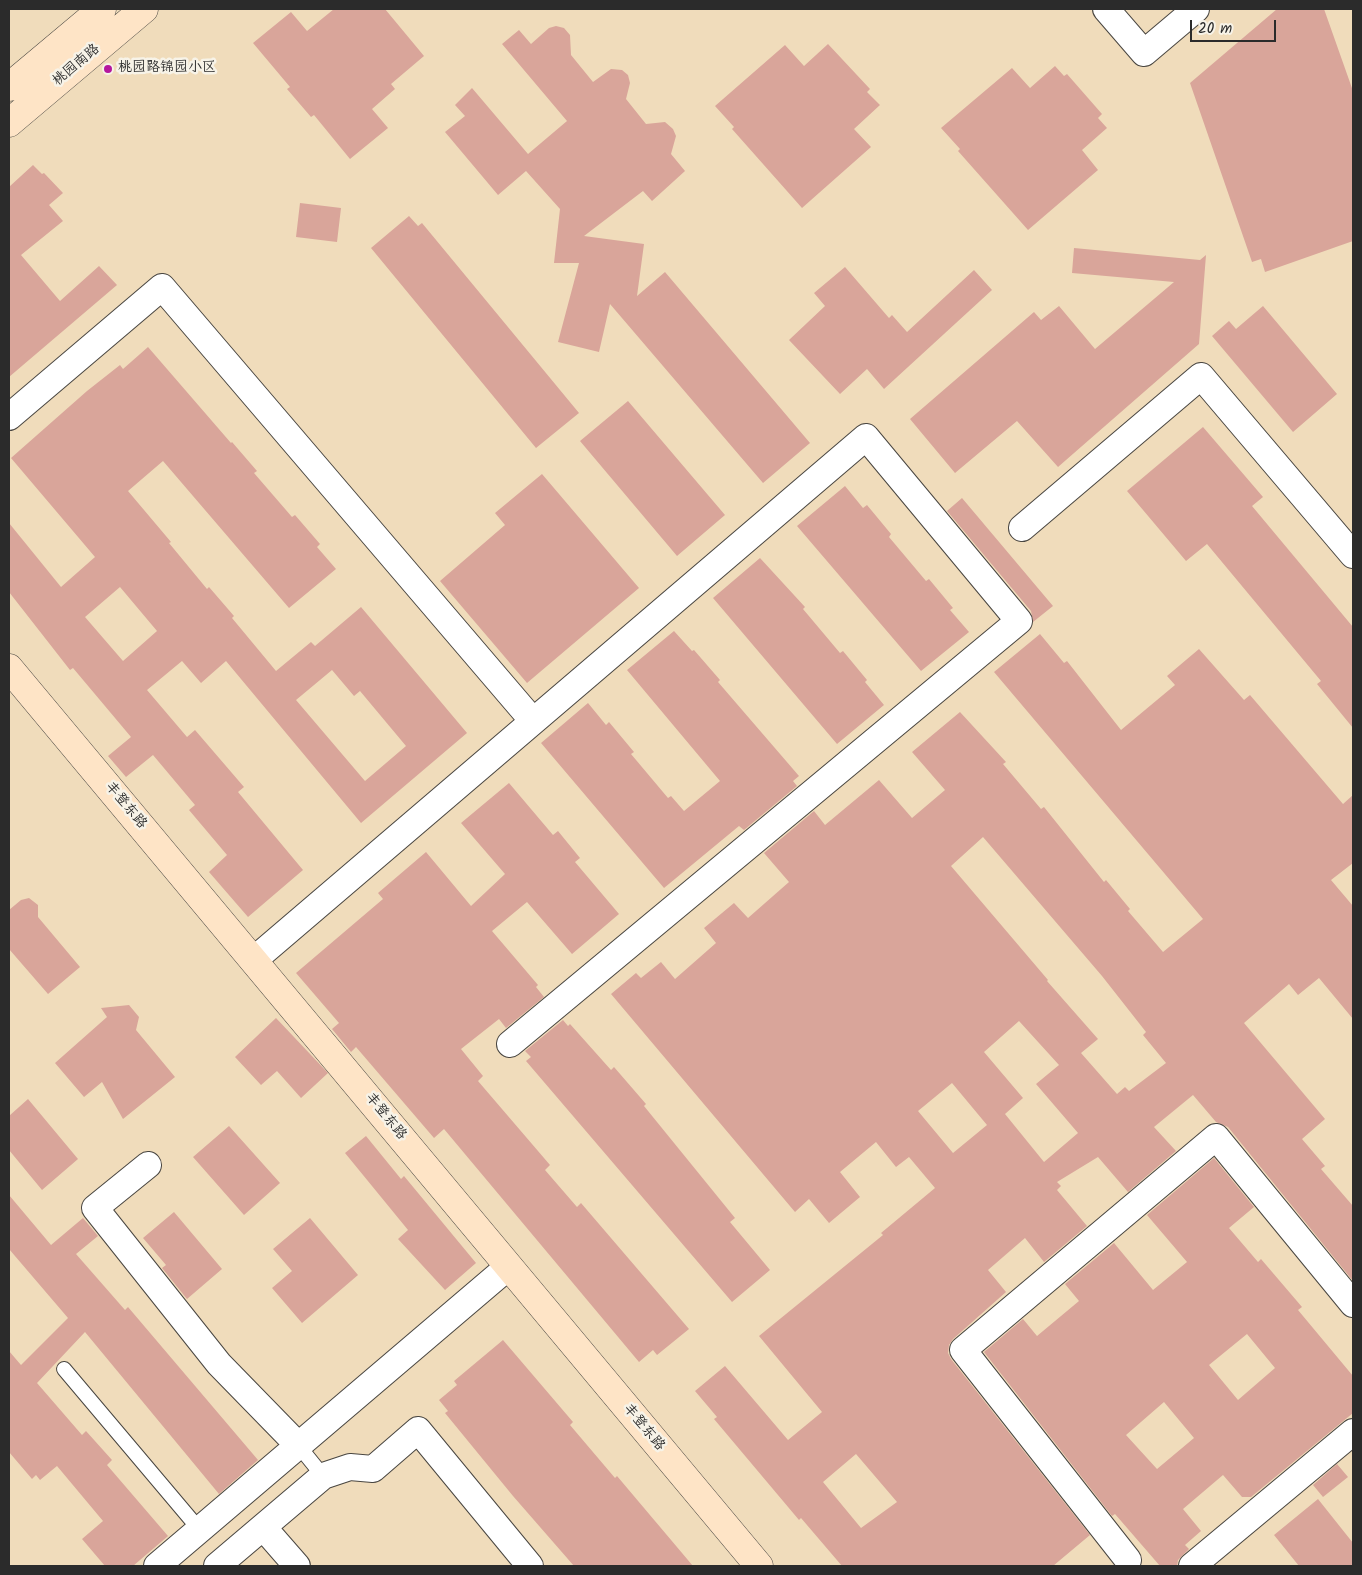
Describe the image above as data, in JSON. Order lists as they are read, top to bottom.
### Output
{
  "streets": {
    "street": ["桃园南路", "丰登东路"]
  },
  "places": ["桃园路锦园小区"],
  "scale_bar": "20 m"
}
